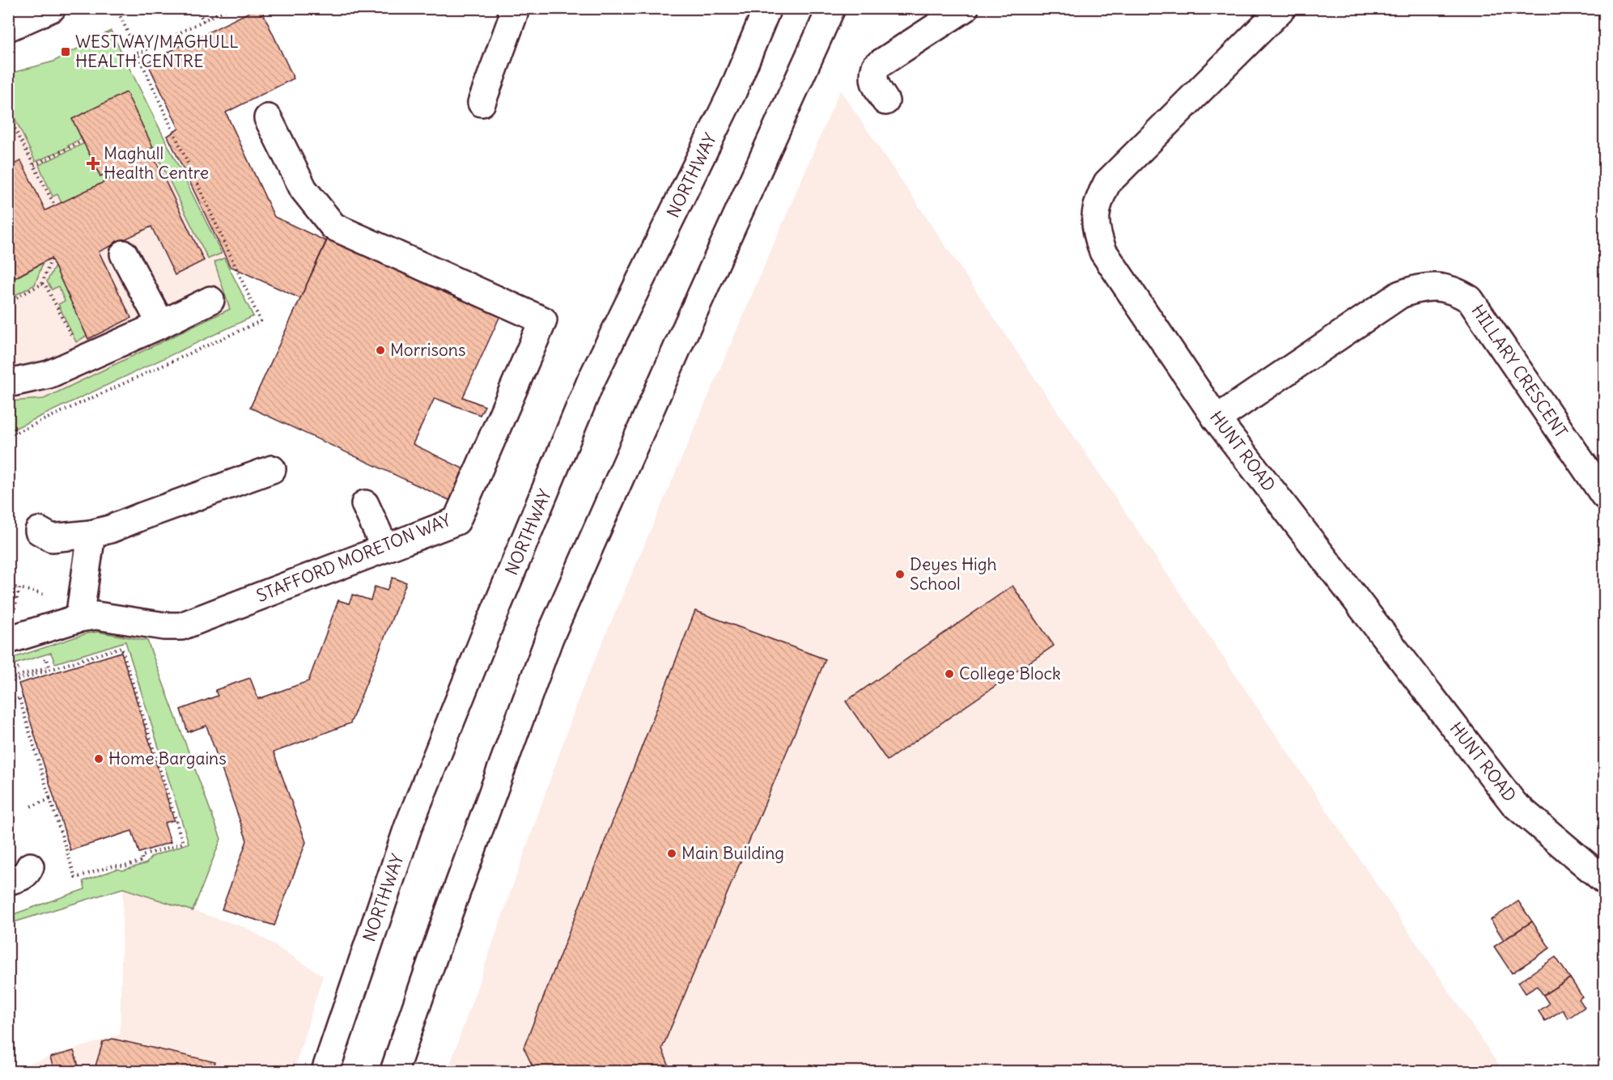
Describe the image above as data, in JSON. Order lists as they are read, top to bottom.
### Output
{
  "streets": {
    "main road": [
      "NORTHWAY",
      "HILLARY CRESCENT",
      "HUNT ROAD",
      "STAFFORD MORETON WAY"
    ]
  },
  "crossings": [
    ["HILLARY CRESCENT", "HUNT ROAD"]
  ],
  "places": {
    "transit": ["WESTWAY/MAGHULL HEALTH CENTRE"],
    "health": ["Maghull Health Centre"],
    "other": [
      "Morrisons",
      "Deyes High School",
      "College Block",
      "Home Bargains",
      "Main Building"
    ]
  }
}
